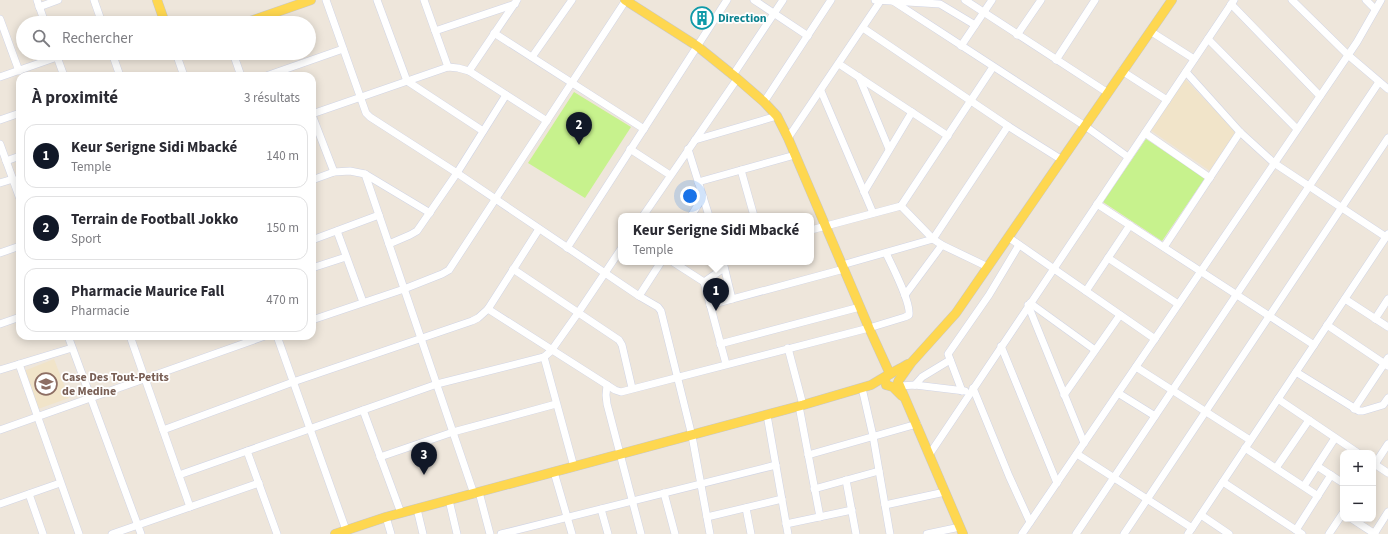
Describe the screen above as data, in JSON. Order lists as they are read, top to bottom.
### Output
{
  "places": {
    "building": ["Direction"],
    "school or university": ["Case Des Tout-Petits de Medine"]
  },
  "page": {
    "search": "Rechercher",
    "heading": ["À proximité", "3 résultats"],
    "pins": ["2", "1", "3"],
    "list": [
      {
        "mark": "1",
        "name": "Keur Serigne Sidi Mbacké",
        "note": "Temple",
        "value": "140 m"
      },
      {
        "mark": "2",
        "name": "Terrain de Football Jokko",
        "note": "Sport",
        "value": "150 m"
      },
      {
        "mark": "3",
        "name": "Pharmacie Maurice Fall",
        "note": "Pharmacie",
        "value": "470 m"
      }
    ],
    "popup": ["Keur Serigne Sidi Mbacké", "Temple"],
    "map_buttons": ["+", "−"]
  }
}
